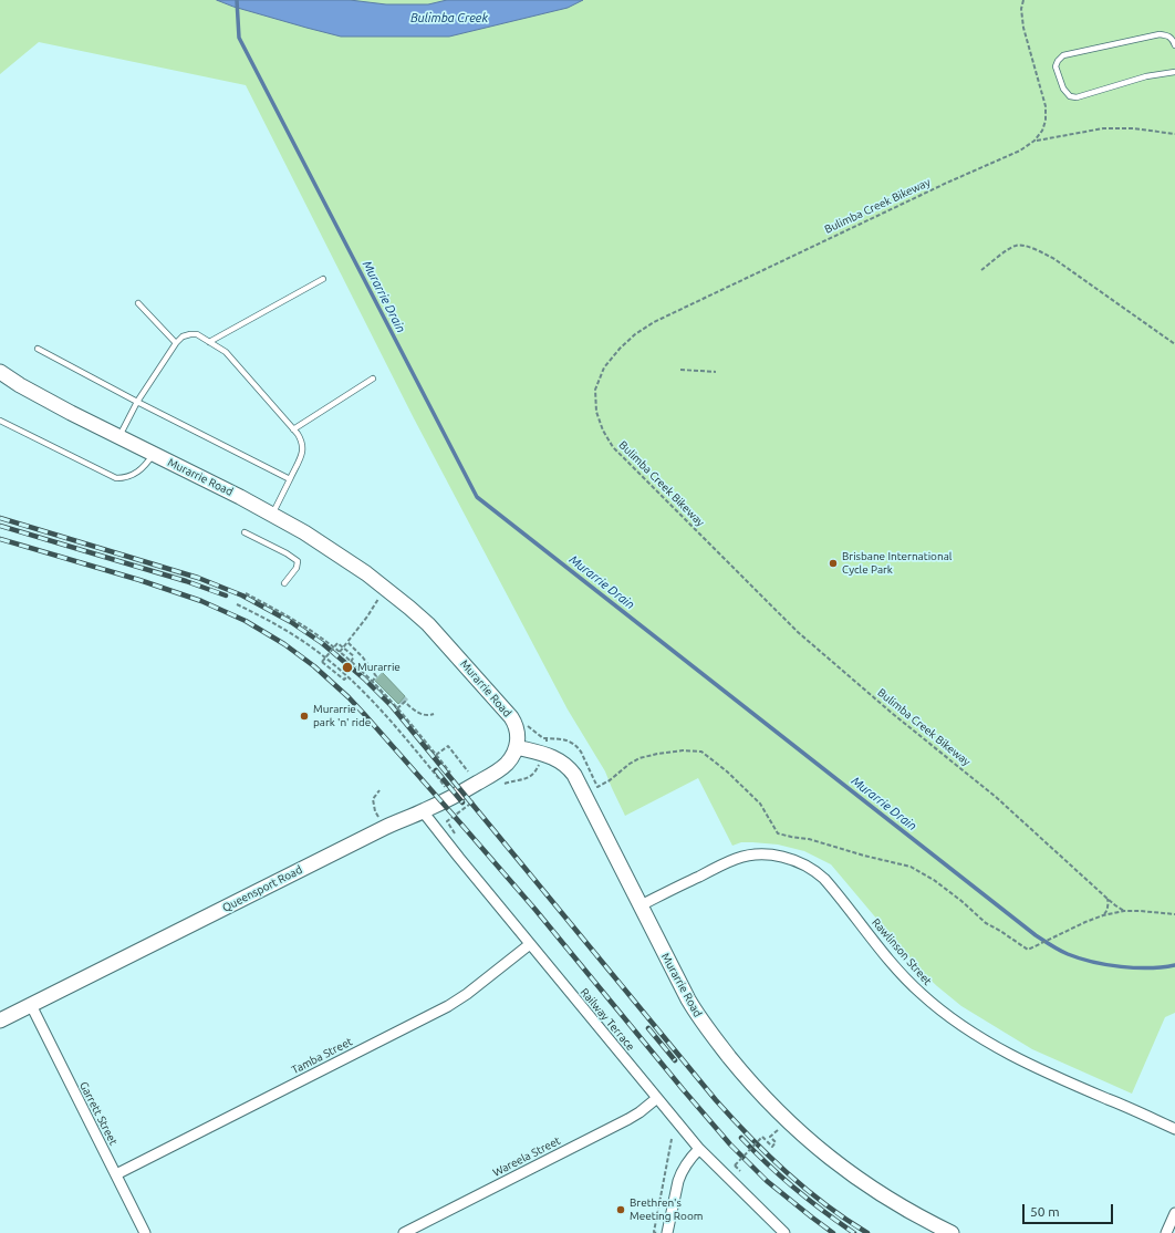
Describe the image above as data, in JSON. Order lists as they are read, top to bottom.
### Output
{
  "streets": {
    "street": [
      "Murarrie Road",
      "Queensport Road",
      "Rawlinson Street",
      "Railway Terrace",
      "Tamba Street",
      "Garrett Street",
      "Wareela Street"
    ],
    "path": ["Bulimba Creek Bikeway"]
  },
  "crossings": [
    ["Murarrie Road", "Queensport Road"],
    ["Murarrie Road", "Rawlinson Street"],
    ["Queensport Road", "Railway Terrace"],
    ["Queensport Road", "Garrett Street"],
    ["Railway Terrace", "Tamba Street"],
    ["Railway Terrace", "Wareela Street"],
    ["Tamba Street", "Garrett Street"]
  ],
  "water": ["Bulimba Creek", "Murarrie Drain"],
  "places": [
    "Brisbane International Cycle Park",
    "Murarrie",
    "Murarrie park 'n' ride",
    "Brethren's Meeting Room"
  ],
  "scale_bar": "50 m"
}
